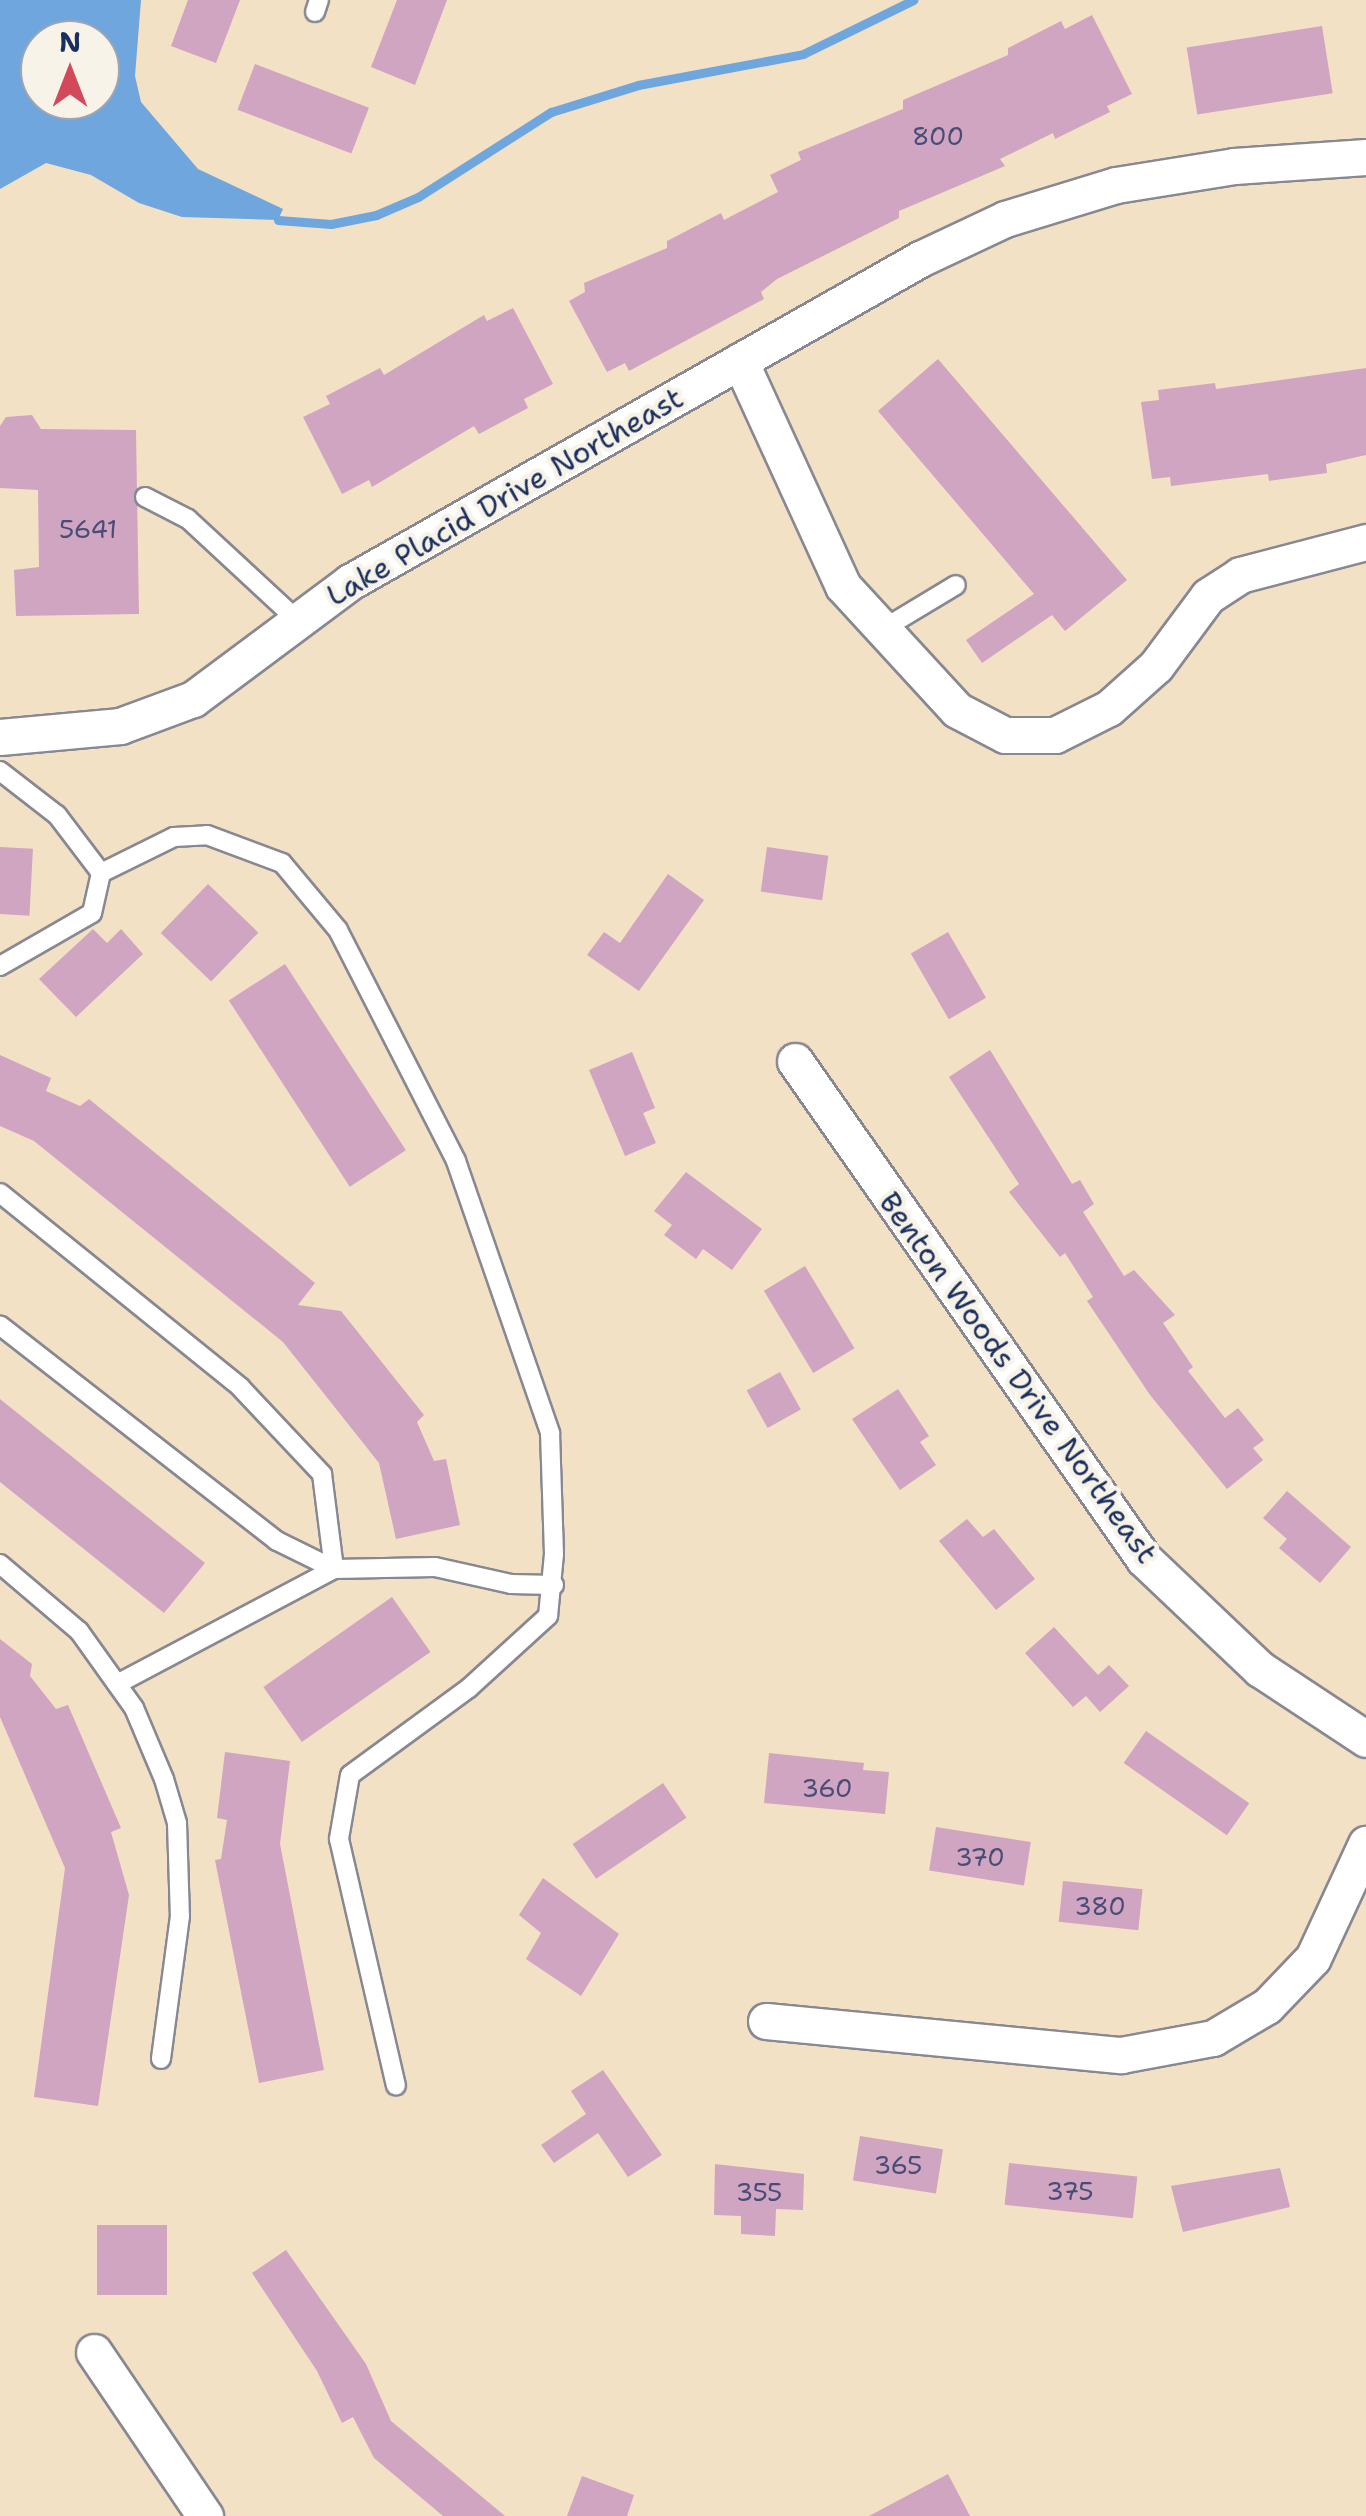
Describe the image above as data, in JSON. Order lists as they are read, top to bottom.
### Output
{
  "streets": {
    "street": ["Lake Placid Drive Northeast", "Benton Woods Drive Northeast"]
  },
  "house_numbers": [
    "800",
    "5641",
    "360",
    "370",
    "380",
    "365",
    "375",
    "355"
  ],
  "north": "top"
}
